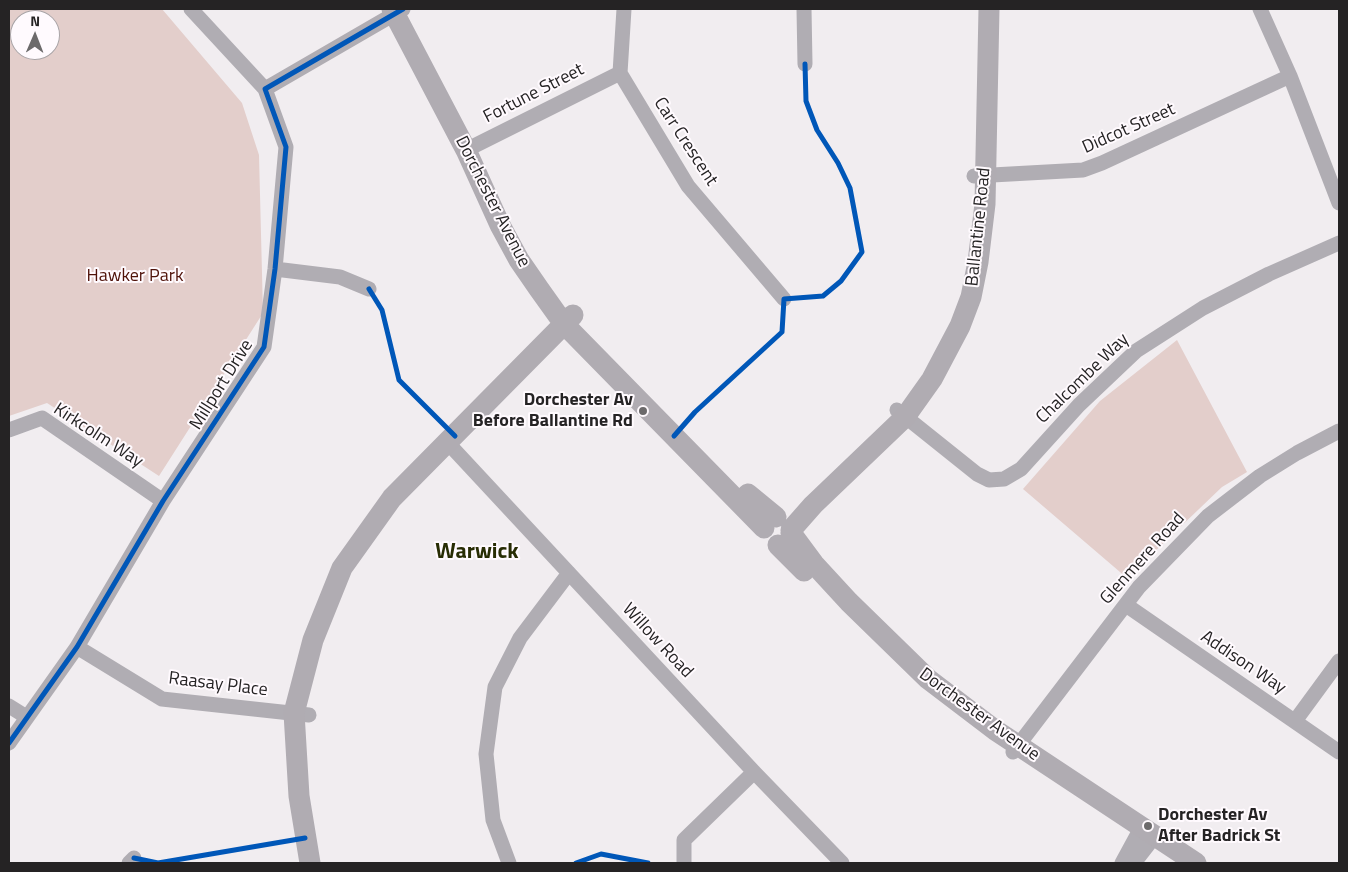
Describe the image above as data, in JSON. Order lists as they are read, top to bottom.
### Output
{
  "streets": {
    "street": [
      "Fortune Street",
      "Didcot Street",
      "Carr Crescent",
      "Dorchester Avenue",
      "Ballantine Road",
      "Chalcombe Way",
      "Millport Drive",
      "Kirkcolm Way",
      "Glenmere Road",
      "Willow Road",
      "Addison Way",
      "Raasay Place"
    ]
  },
  "crossings": [
    ["Fortune Street", "Carr Crescent"],
    ["Fortune Street", "Dorchester Avenue"],
    ["Didcot Street", "Ballantine Road"],
    ["Dorchester Avenue", "Ballantine Road"],
    ["Dorchester Avenue", "Glenmere Road"],
    ["Ballantine Road", "Chalcombe Way"],
    ["Millport Drive", "Kirkcolm Way"],
    ["Millport Drive", "Raasay Place"],
    ["Glenmere Road", "Addison Way"]
  ],
  "districts": ["Warwick"],
  "parks": ["Hawker Park"],
  "places": ["Dorchester Av Before Ballantine Rd", "Dorchester Av After Badrick St"],
  "north": "top"
}
